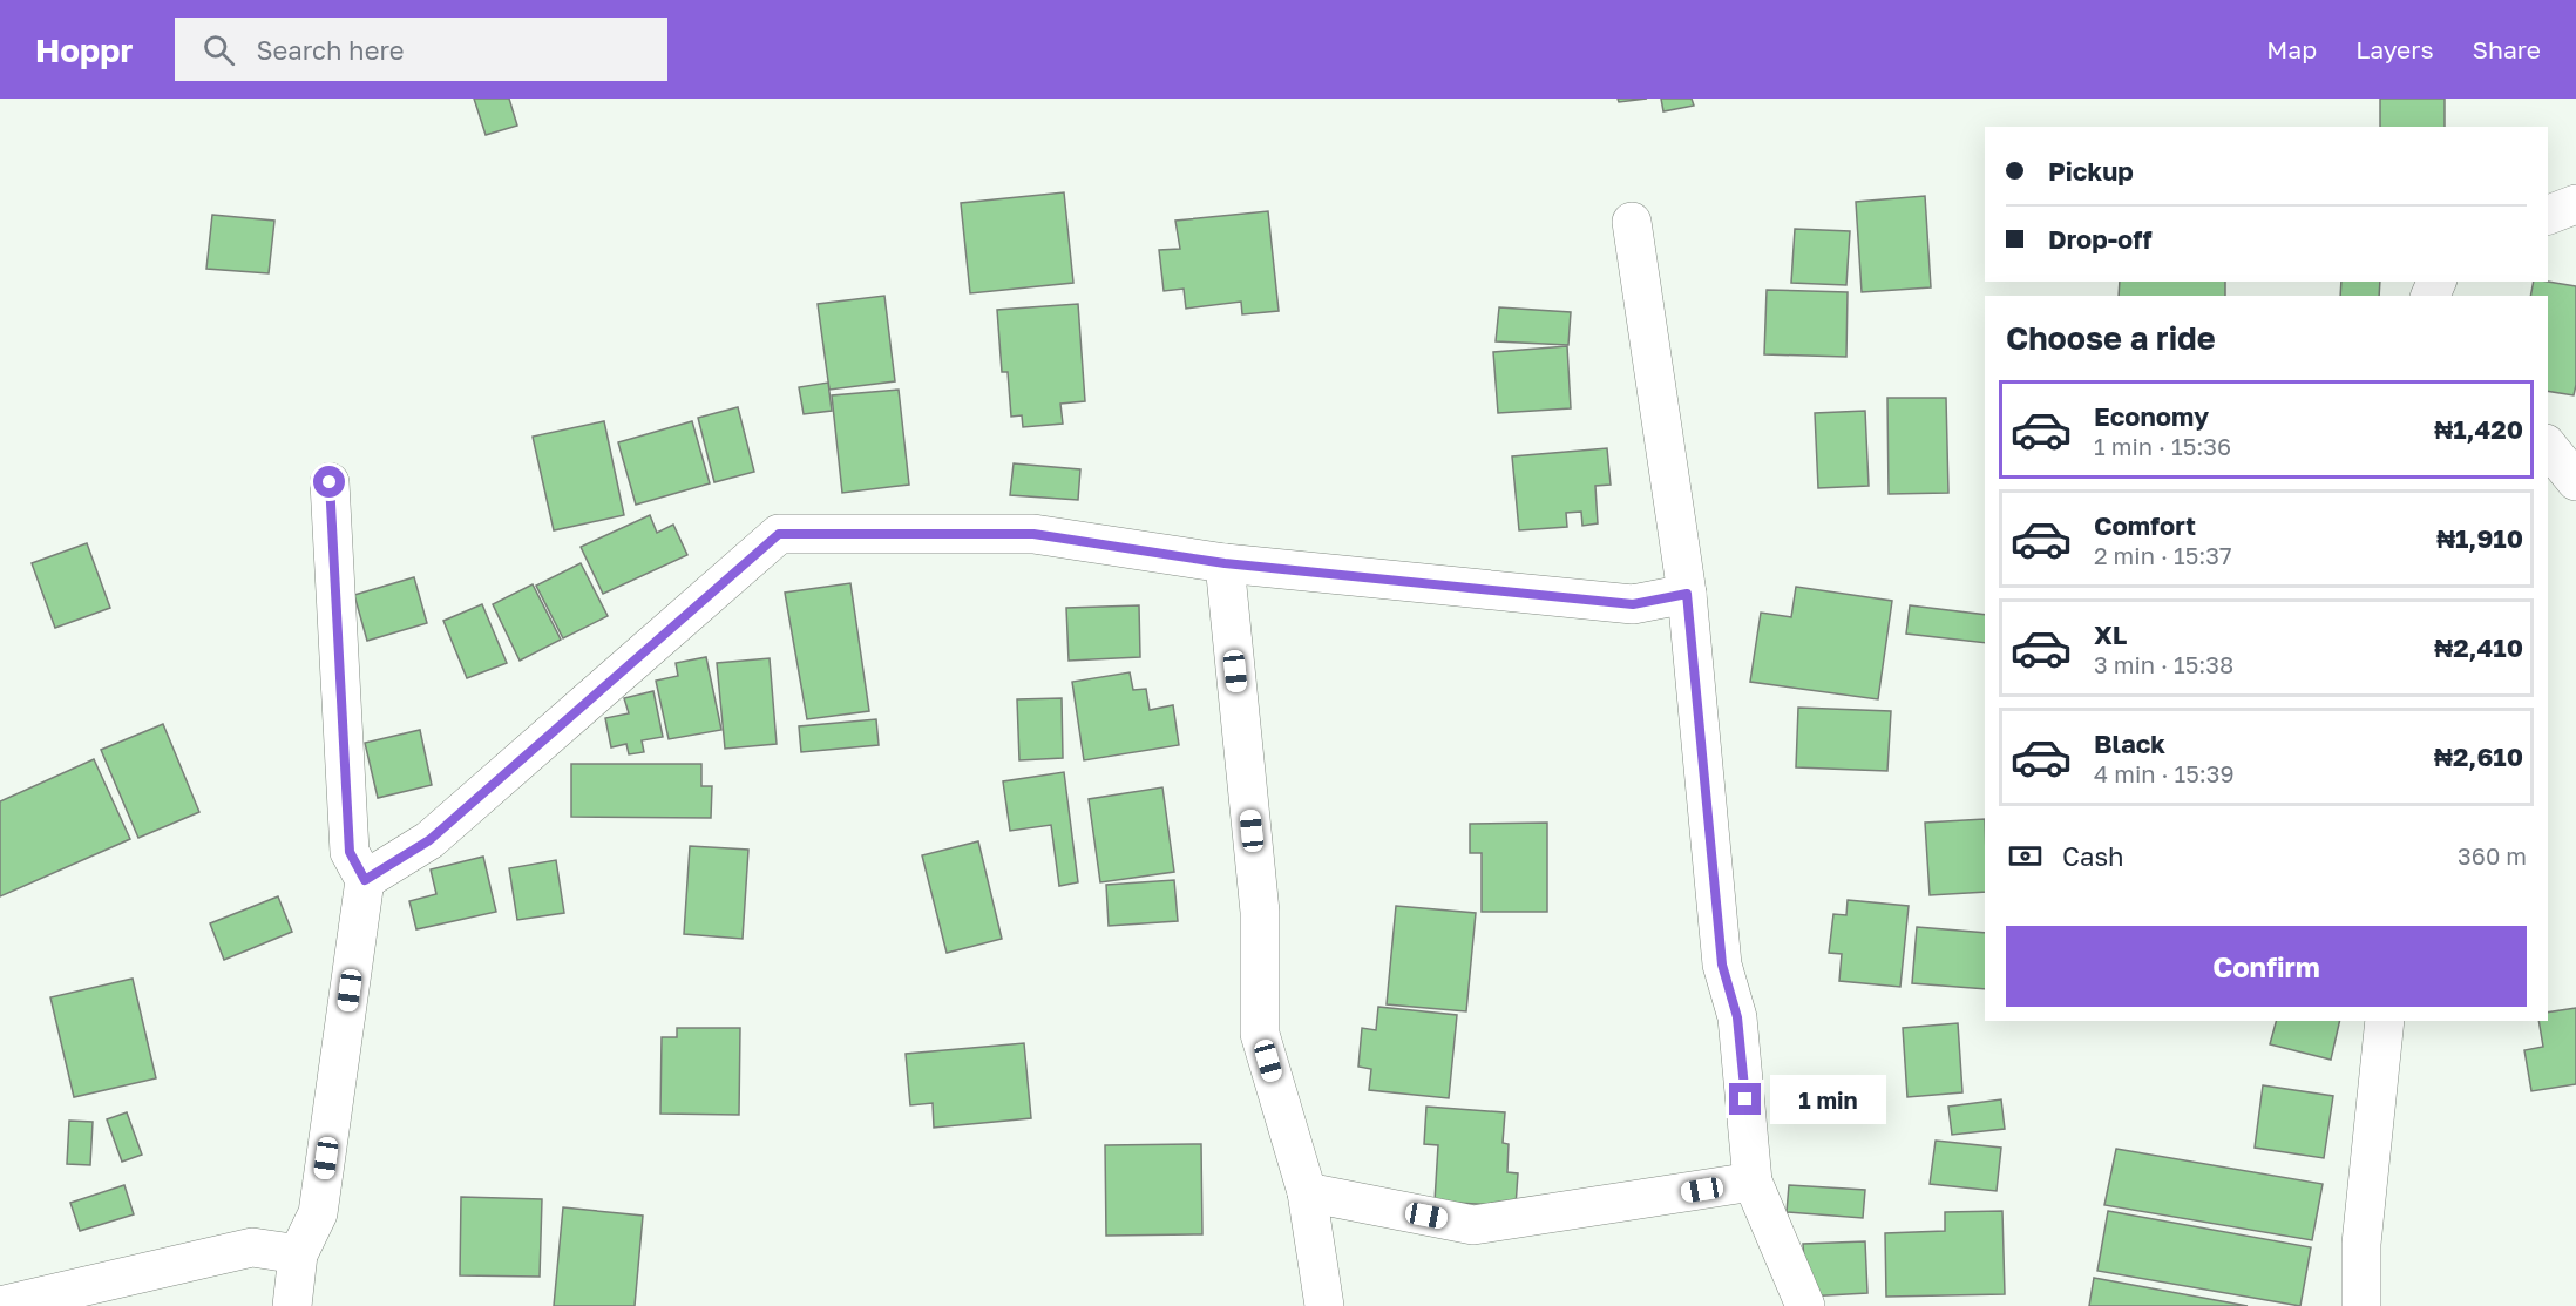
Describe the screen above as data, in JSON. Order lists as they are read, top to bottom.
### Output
{
  "page": {
    "header": "Hoppr",
    "search": "Search here",
    "nav": ["Map", "Layers", "Share"],
    "banner": ["Pickup", "Drop-off"],
    "heading": "Choose a ride",
    "list": [
      {
        "name": "Economy",
        "note": "1 min · 15:36",
        "value": "₦1,420"
      },
      {
        "name": "Comfort",
        "note": "2 min · 15:37",
        "value": "₦1,910"
      },
      {
        "name": "XL",
        "note": "3 min · 15:38",
        "value": "₦2,410"
      },
      {
        "name": "Black",
        "note": "4 min · 15:39",
        "value": "₦2,610"
      }
    ],
    "pay": ["Cash", "360 m"],
    "buttons": "Confirm",
    "bubble": "1 min"
  }
}
